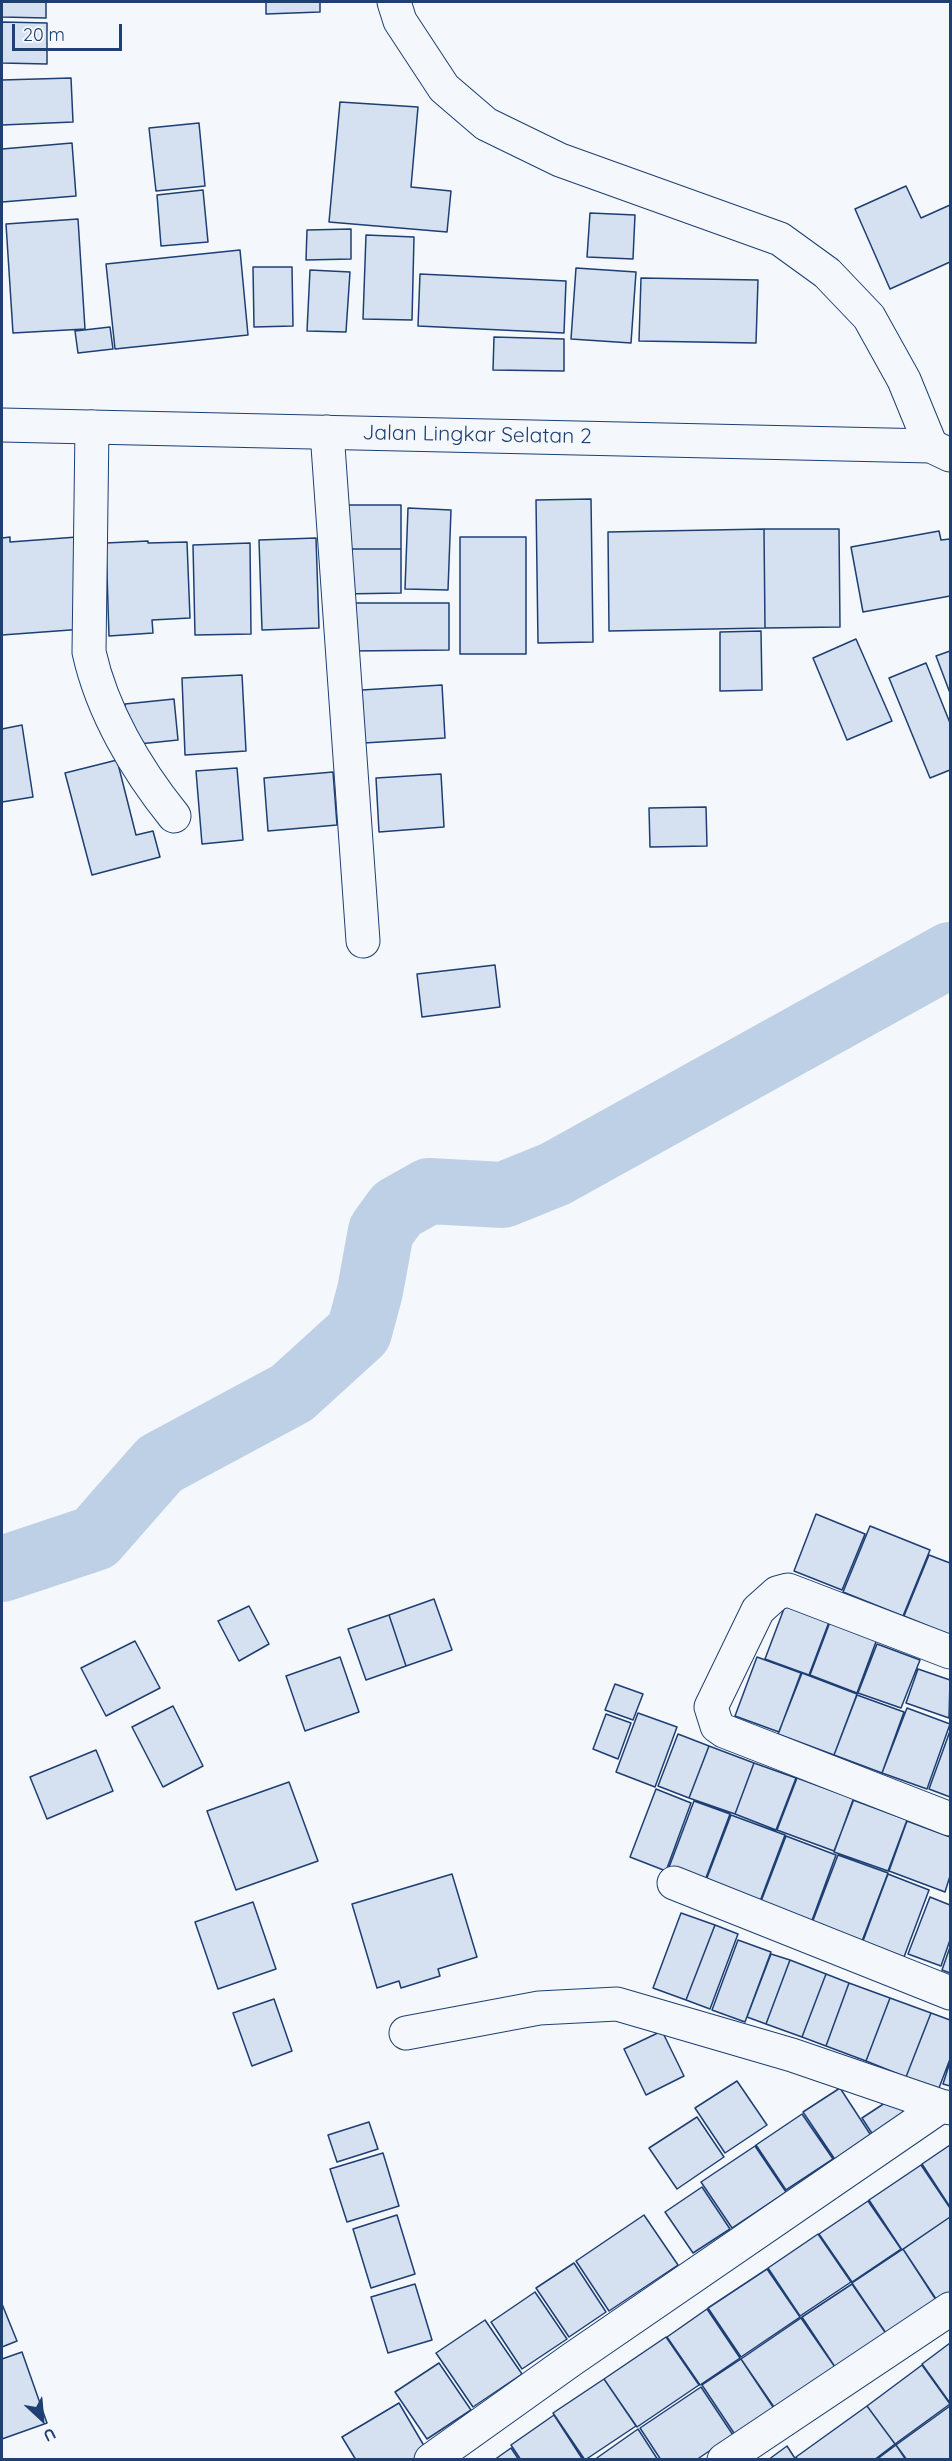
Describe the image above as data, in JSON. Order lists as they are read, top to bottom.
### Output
{
  "streets": {
    "main road": ["Jalan Lingkar Selatan 2"]
  },
  "scale_bar": "20 m",
  "north": "bottom right"
}
